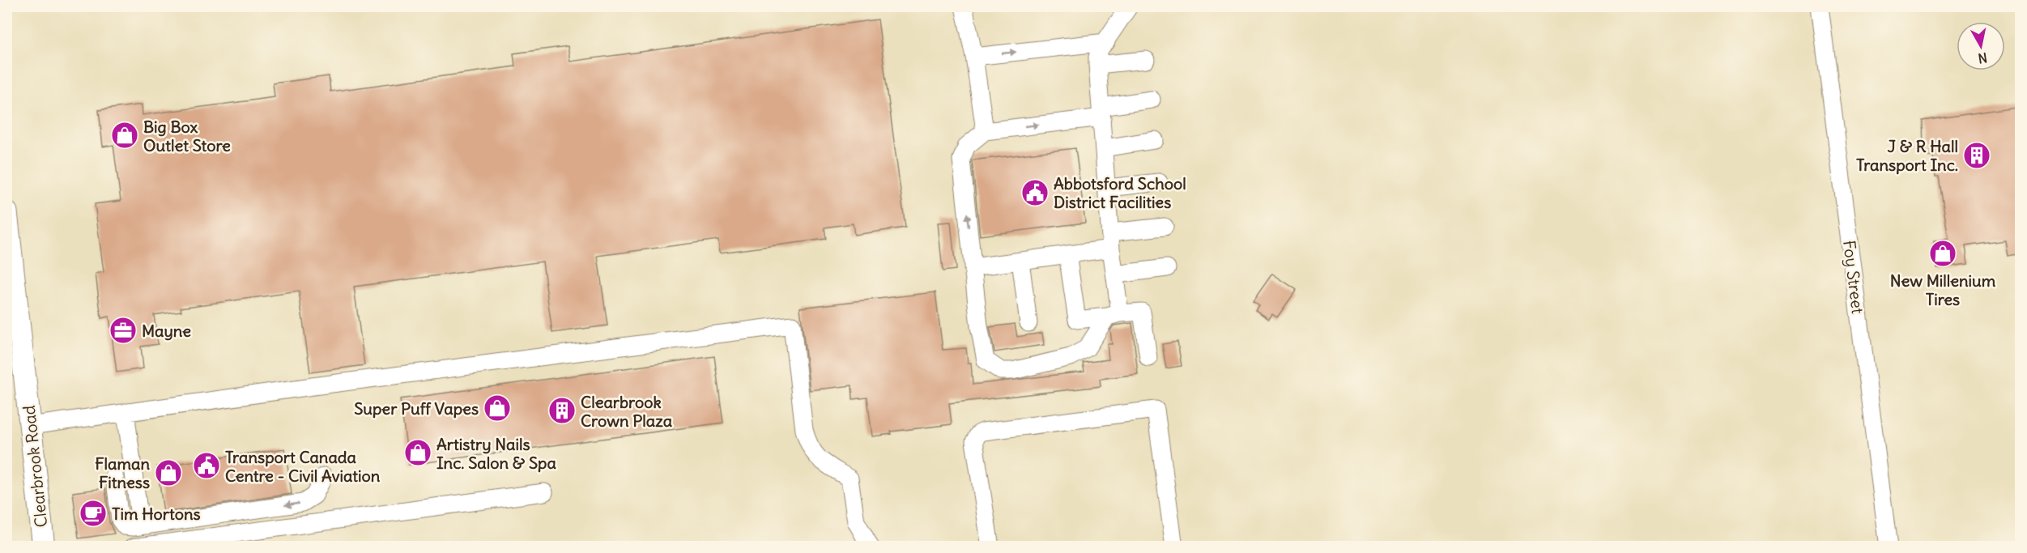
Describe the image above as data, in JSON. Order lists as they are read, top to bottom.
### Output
{
  "streets": {
    "main road": ["Clearbrook Road"],
    "street": ["Foy Street"]
  },
  "places": {
    "shop": [
      "Big Box Outlet Store",
      "New Millenium Tires",
      "Super Puff Vapes",
      "Artistry Nails Inc. Salon & Spa",
      "Flaman Fitness"
    ],
    "building": ["J & R Hall Transport Inc.", "Clearbrook Crown Plaza"],
    "public building": ["Abbotsford School District Facilities", "Transport Canada Centre - Civil Aviation"],
    "office": ["Mayne"],
    "cafe": ["Tim Hortons"]
  },
  "north": "bottom"
}
